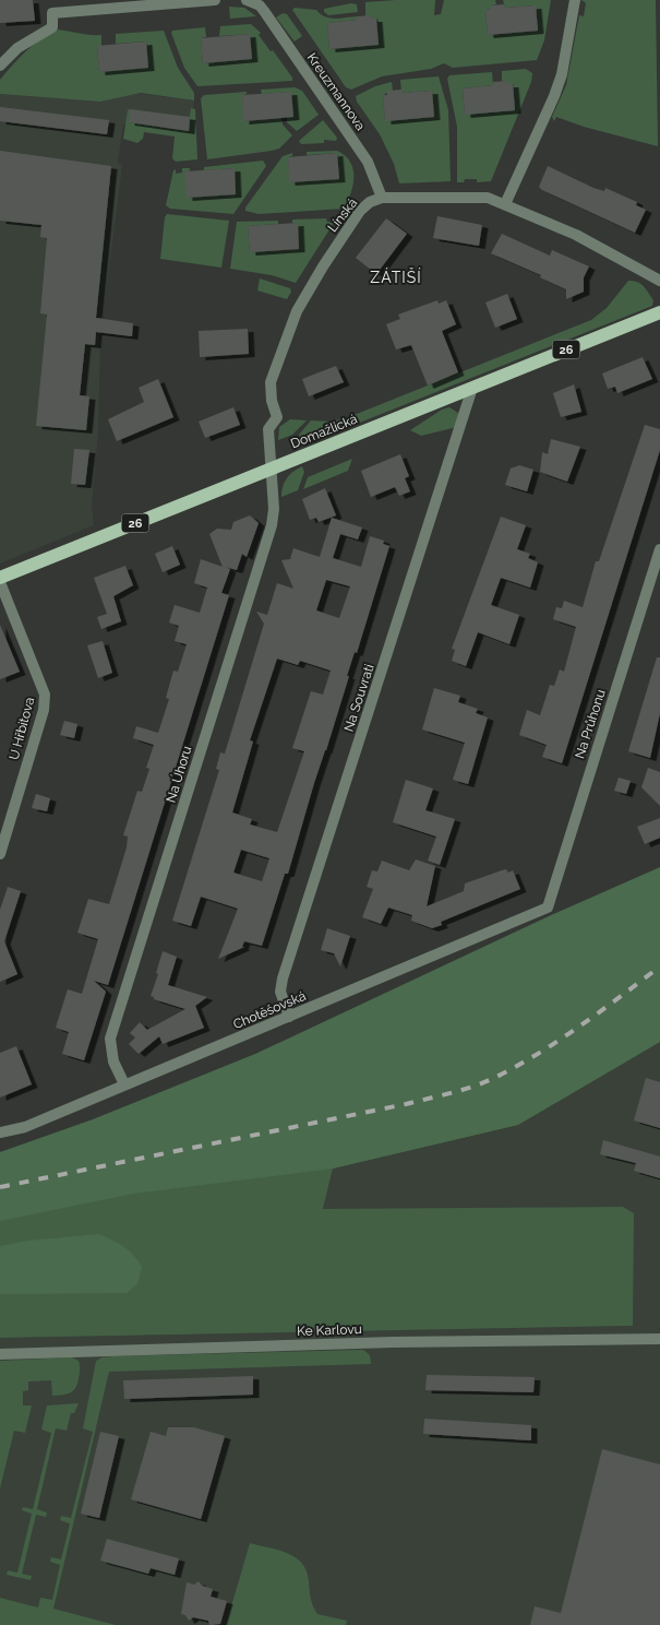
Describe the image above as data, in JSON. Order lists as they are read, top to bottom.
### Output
{
  "streets": {
    "main road": ["26", "Domažlická"],
    "street": [
      "Kreuzmannova",
      "Línská",
      "Na Souvrati",
      "Na Průhonu",
      "U Hřbitova",
      "Na Úhoru",
      "Chotěšovská",
      "Ke Karlovu"
    ]
  },
  "crossings": [
    ["Kreuzmannova", "Línská"],
    ["Línská", "Domažlická"],
    ["Línská", "Na Úhoru"],
    ["Domažlická", "Na Souvrati"],
    ["Domažlická", "U Hřbitova"],
    ["Domažlická", "Na Úhoru"],
    ["Na Souvrati", "Chotěšovská"],
    ["Na Průhonu", "Chotěšovská"],
    ["Na Úhoru", "Chotěšovská"]
  ],
  "districts": ["ZÁTIŠÍ"]
}
